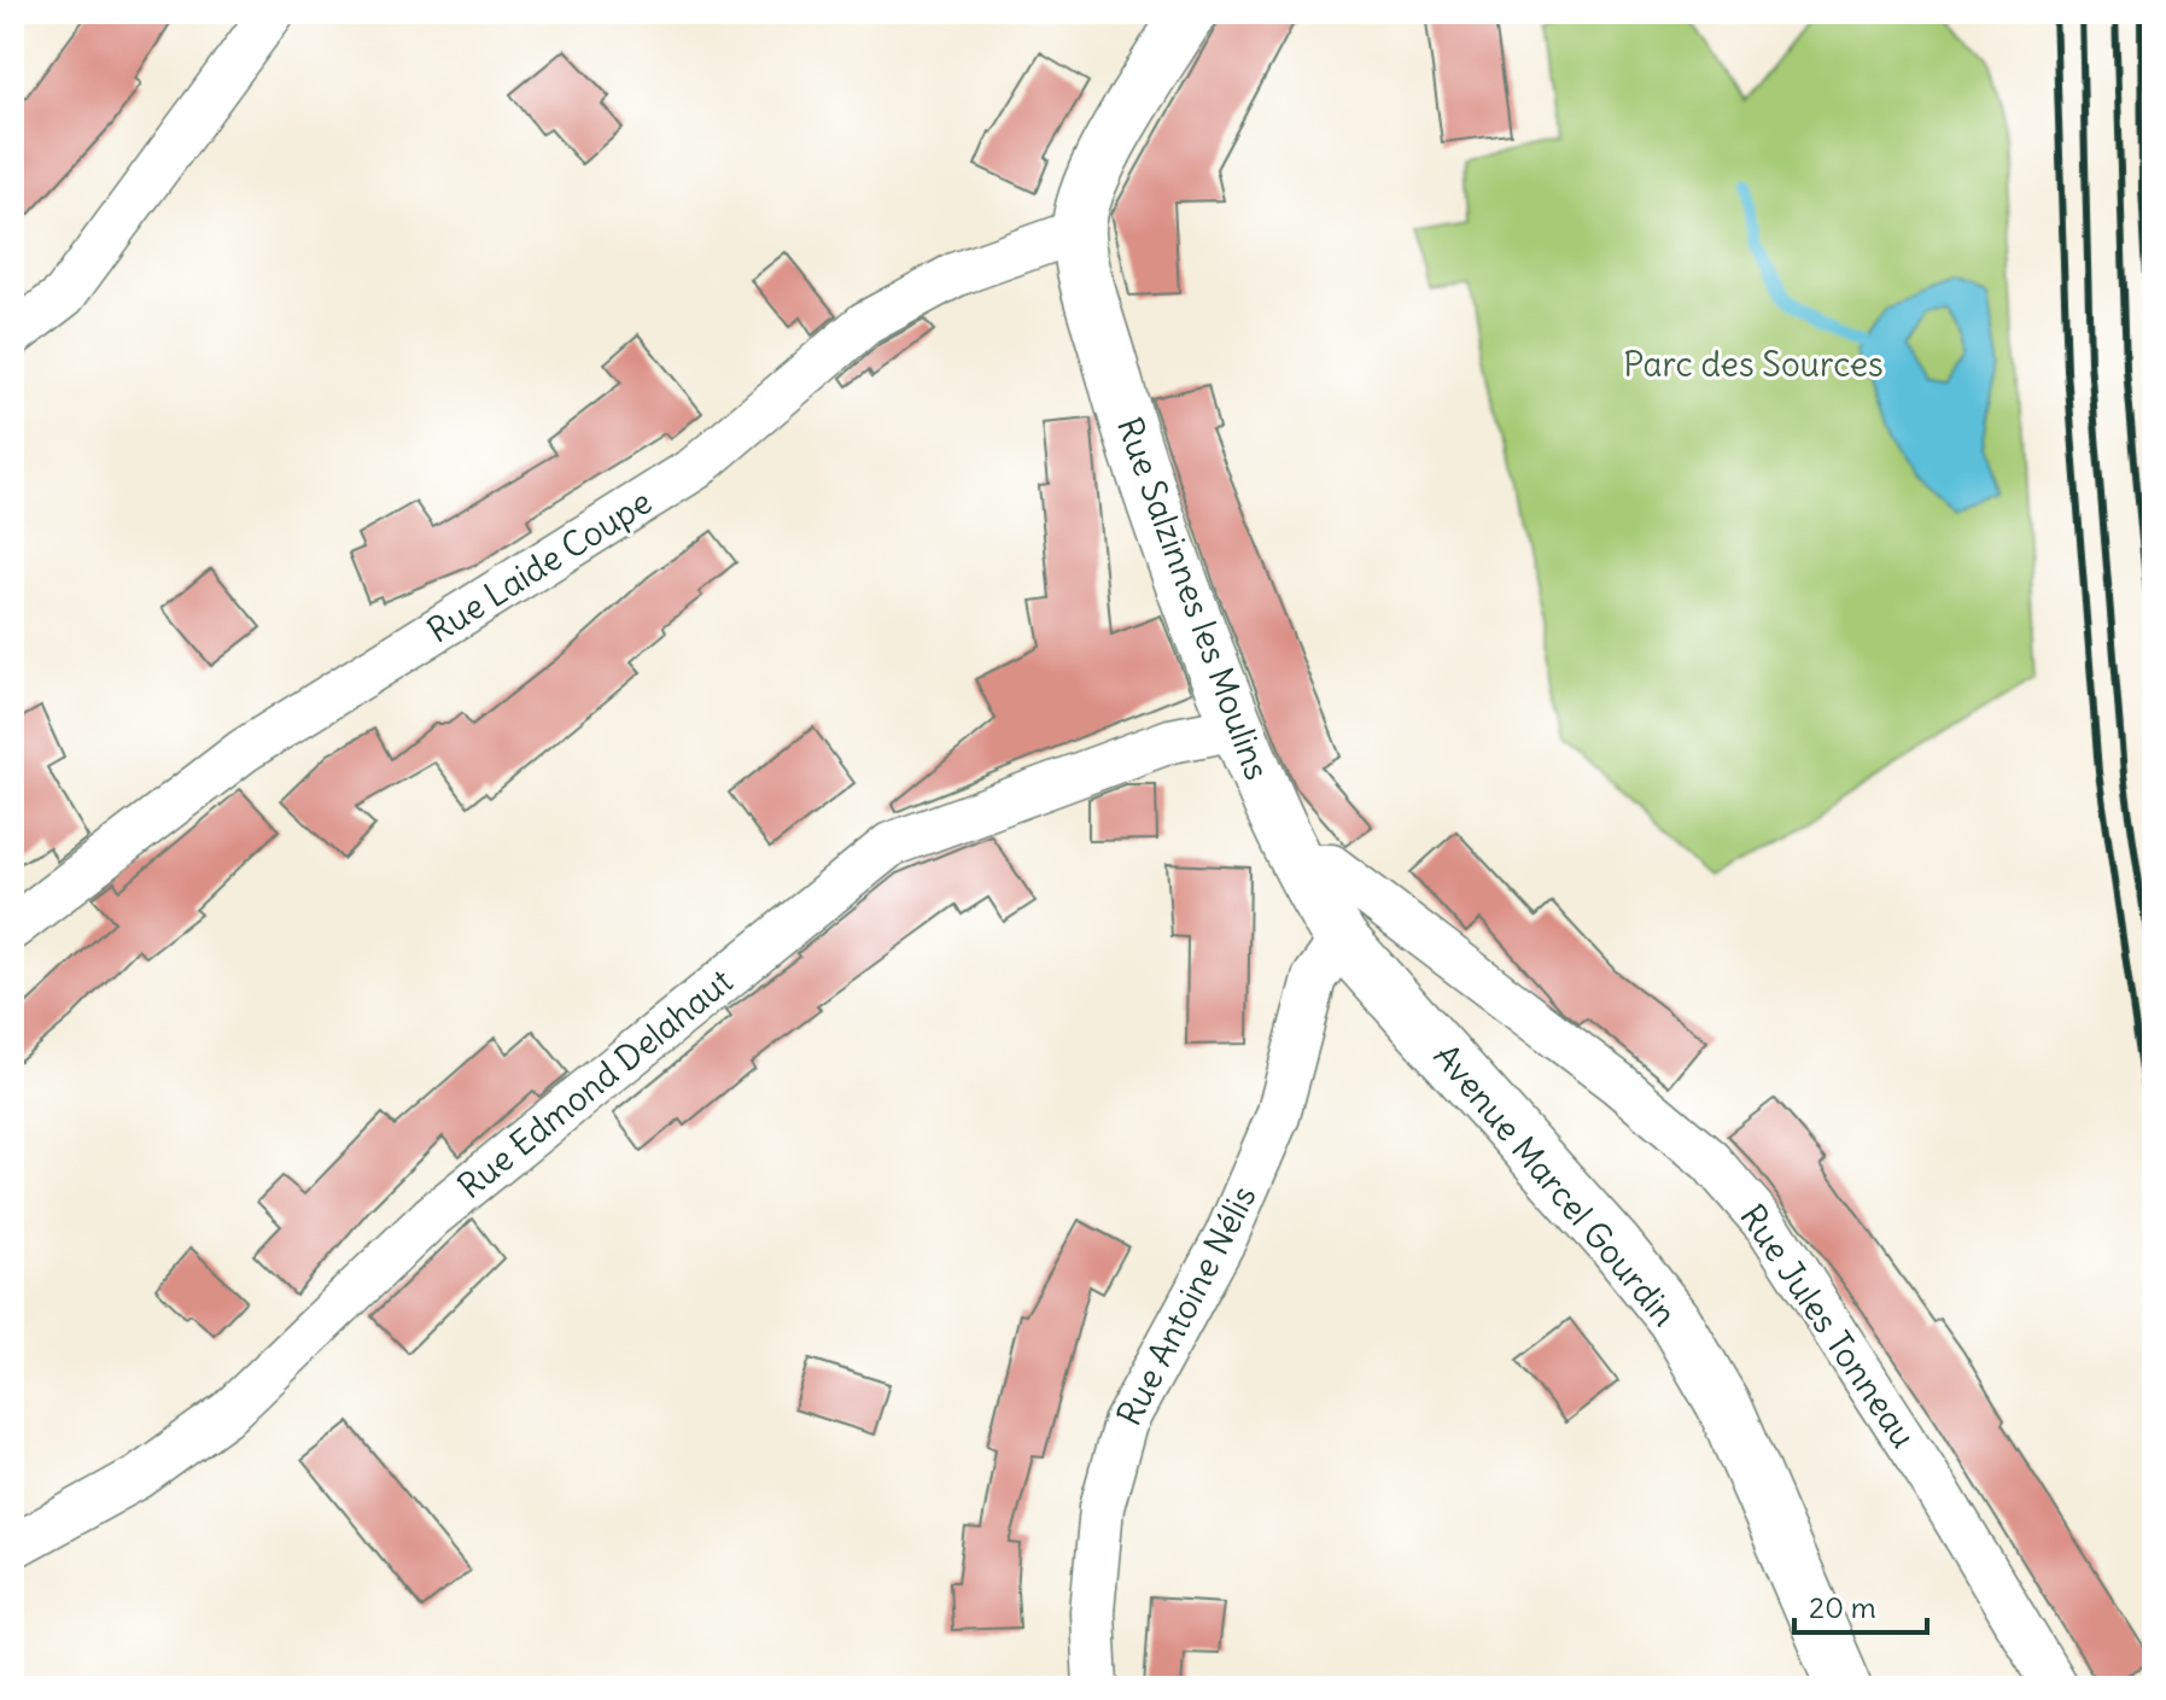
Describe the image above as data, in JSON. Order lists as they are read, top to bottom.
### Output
{
  "streets": {
    "street": [
      "Rue Laide Coupe",
      "Rue Salzinnes les Moulins",
      "Rue Edmond Delahaut",
      "Avenue Marcel Gourdin",
      "Rue Antoine Nélis",
      "Rue Jules Tonneau"
    ]
  },
  "crossings": [
    ["Rue Laide Coupe", "Rue Salzinnes les Moulins"],
    ["Rue Salzinnes les Moulins", "Rue Edmond Delahaut"],
    ["Rue Salzinnes les Moulins", "Avenue Marcel Gourdin"],
    ["Rue Salzinnes les Moulins", "Rue Jules Tonneau"],
    ["Avenue Marcel Gourdin", "Rue Antoine Nélis"],
    ["Avenue Marcel Gourdin", "Rue Jules Tonneau"]
  ],
  "parks": ["Parc des Sources"],
  "scale_bar": "20 m"
}
